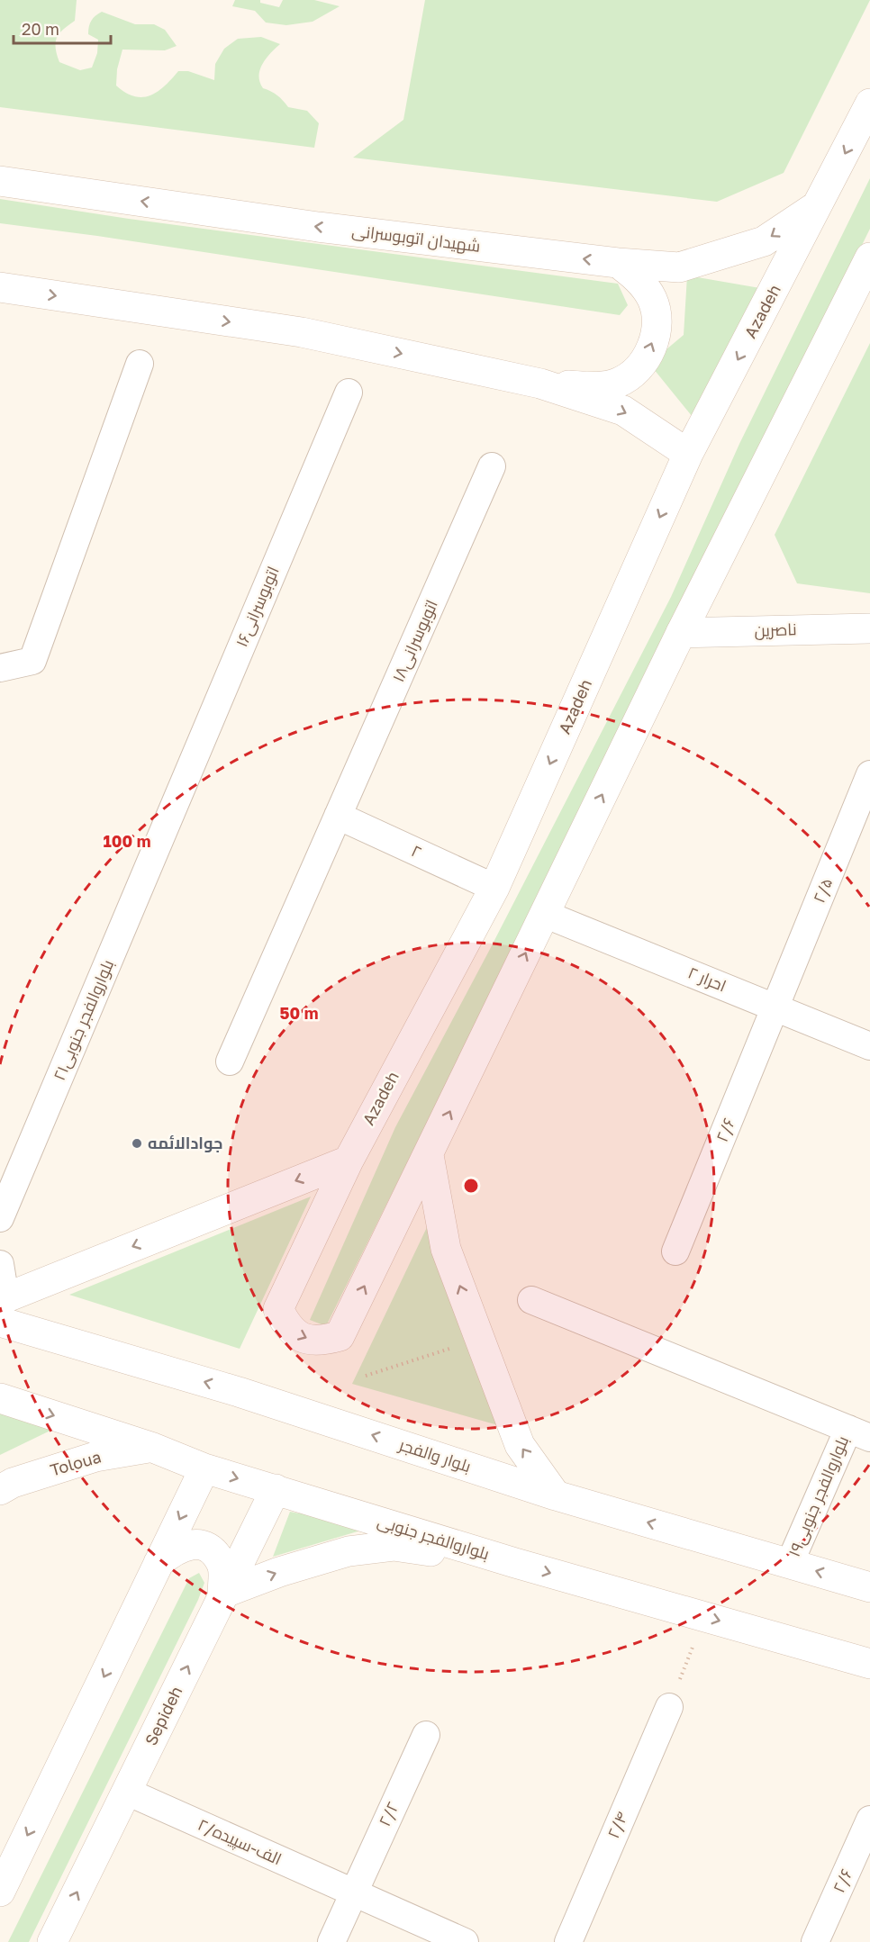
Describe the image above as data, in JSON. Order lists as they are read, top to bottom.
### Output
{
  "streets": {
    "main road": [
      "شهیدان اتوبوسرانی",
      "Azadeh",
      "ناصرین",
      "بلوار والفجر",
      "Toloua",
      "بلواروالفجر جنوبی",
      "Sepideh"
    ],
    "street": [
      "اتوبوسرانی۱۶",
      "اتوبوسرانی۱۸",
      "۲",
      "۲/۵",
      "۲ احرار",
      "بلواروالفجر جنوبی۲۱",
      "۲/۶",
      "بلواروالفجر جنوبی۱۹",
      "۲/۲",
      "۲/۴",
      "۲/الف-سپیده"
    ]
  },
  "crossings": [
    ["شهیدان اتوبوسرانی", "Azadeh"],
    ["Azadeh", "۲"],
    ["اتوبوسرانی۱۶", "بلواروالفجر جنوبی۲۱"],
    ["اتوبوسرانی۱۸", "۲"],
    ["۲/۵", "۲ احرار"],
    ["۲/۵", "۲/۶"],
    ["۲ احرار", "۲/۶"],
    ["بلوار والفجر", "بلواروالفجر جنوبی۱۹"],
    ["Toloua", "بلواروالفجر جنوبی"],
    ["بلواروالفجر جنوبی", "Sepideh"],
    ["Sepideh", "۲/الف-سپیده"],
    ["۲/۲", "۲/الف-سپیده"]
  ],
  "one_way": ["بلوار والفجر", "بلواروالفجر جنوبی"],
  "places": ["جوادالائمه"],
  "scale_bar": "20 m",
  "rings": ["100 m", "50 m"]
}
